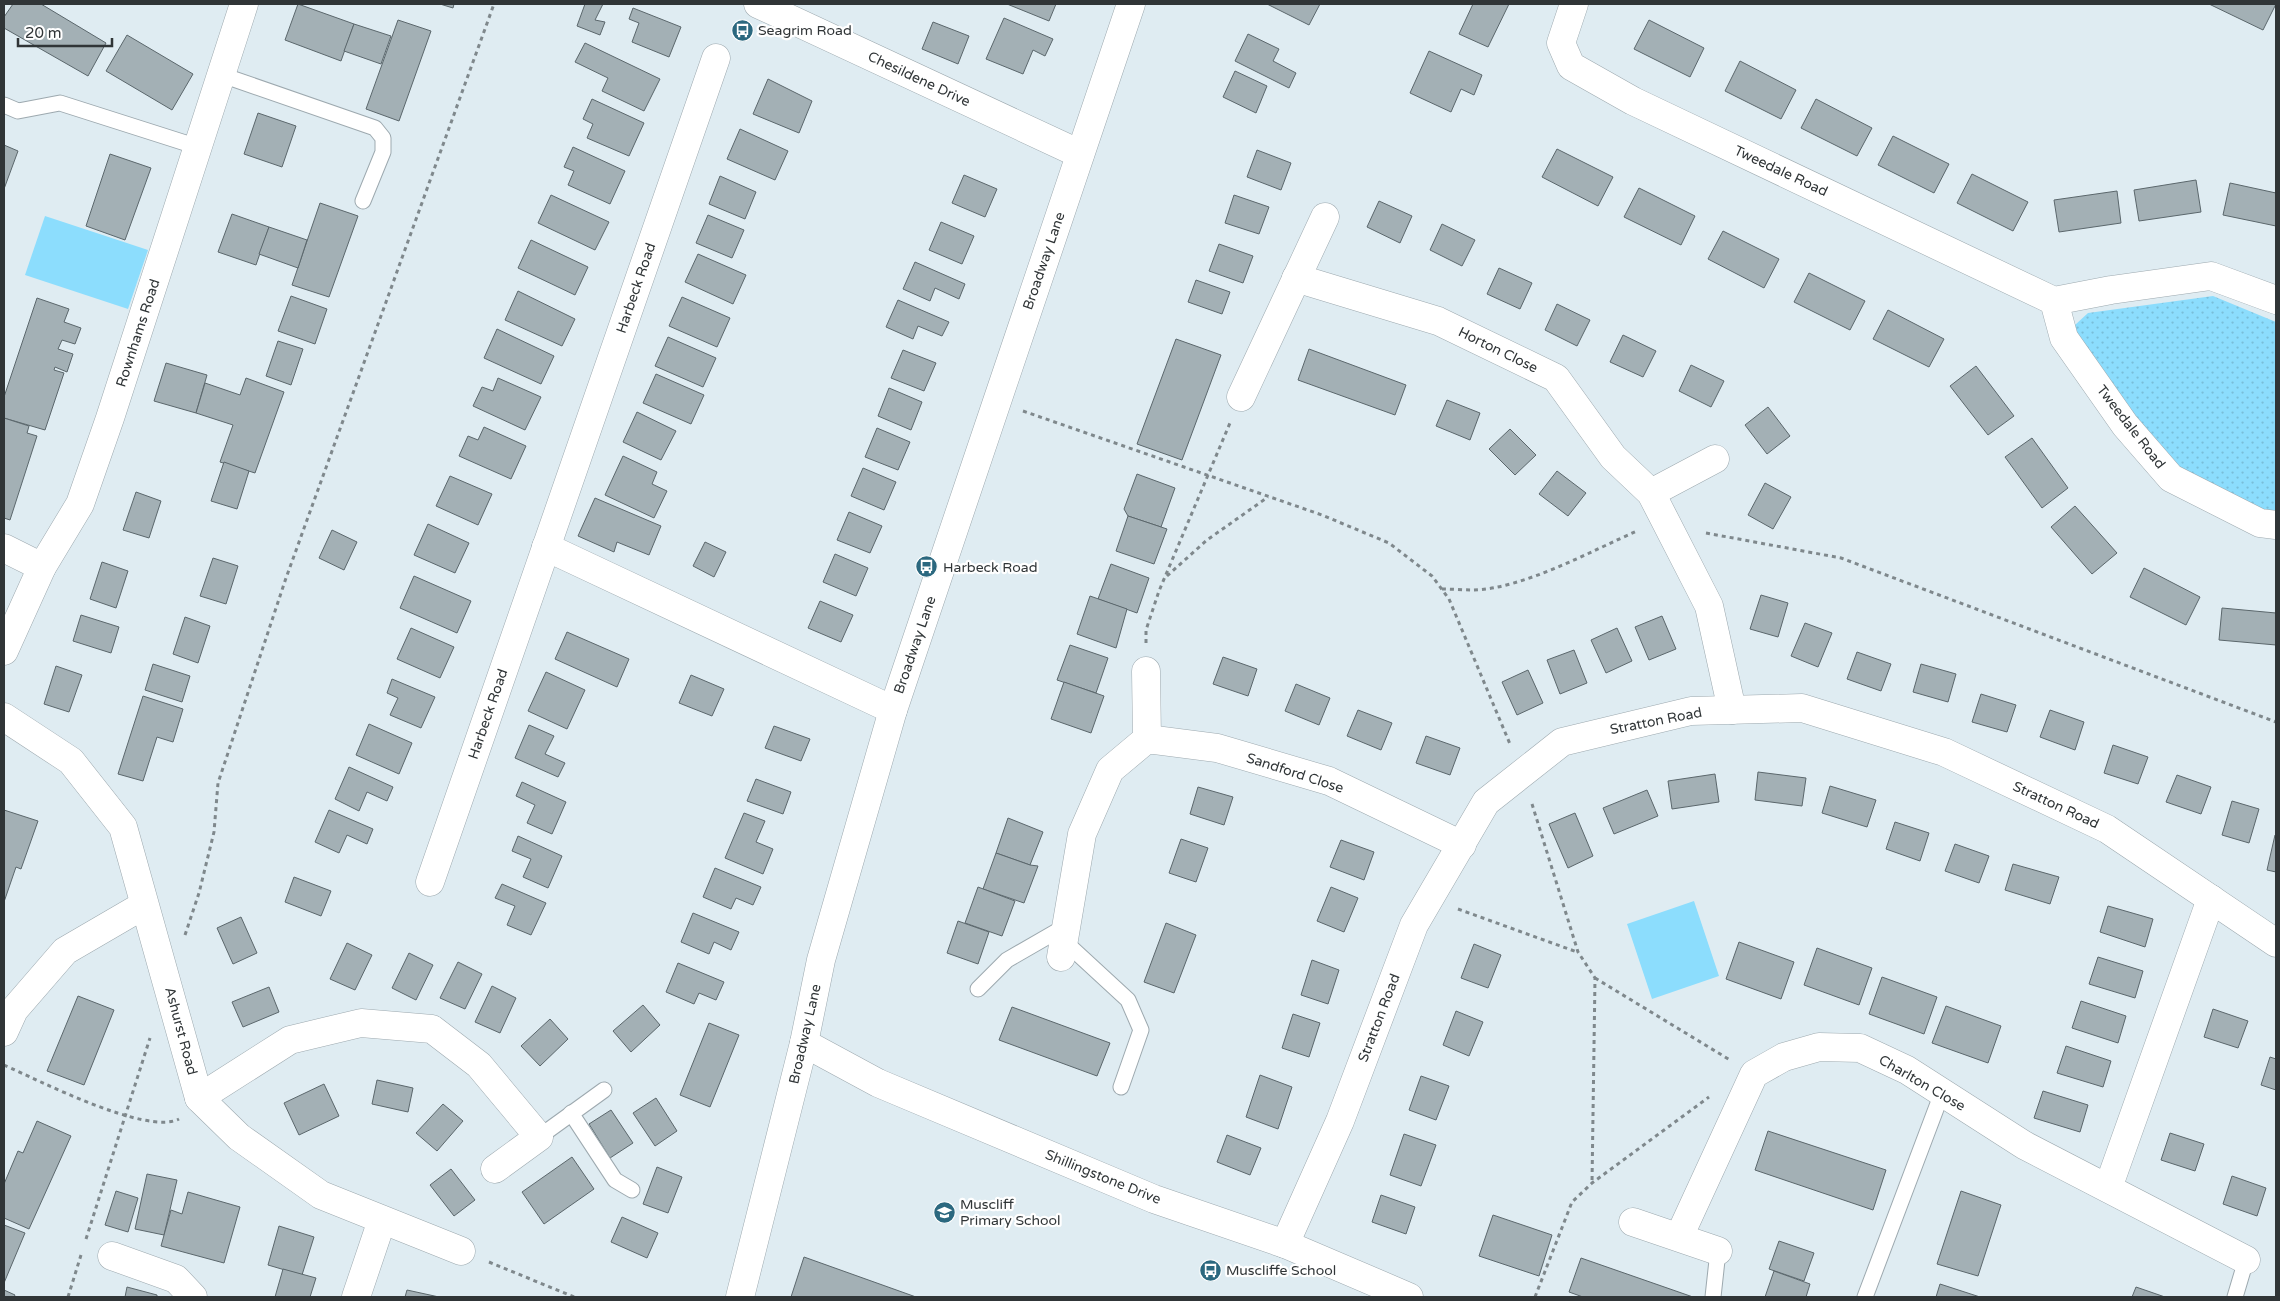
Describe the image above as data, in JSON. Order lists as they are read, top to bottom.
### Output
{
  "streets": {
    "street": [
      "Chesildene Drive",
      "Tweedale Road",
      "Broadway Lane",
      "Harbeck Road",
      "Rownhams Road",
      "Horton Close",
      "Stratton Road",
      "Sandford Close",
      "Ashurst Road",
      "Charlton Close",
      "Shillingstone Drive"
    ]
  },
  "crossings": [
    ["Chesildene Drive", "Broadway Lane"],
    ["Broadway Lane", "Shillingstone Drive"],
    ["Horton Close", "Stratton Road"],
    ["Stratton Road", "Sandford Close"],
    ["Stratton Road", "Shillingstone Drive"]
  ],
  "places": {
    "bus stop": ["Seagrim Road", "Harbeck Road", "Muscliffe School"],
    "school or university": ["Muscliff Primary School"]
  },
  "scale_bar": "20 m"
}
